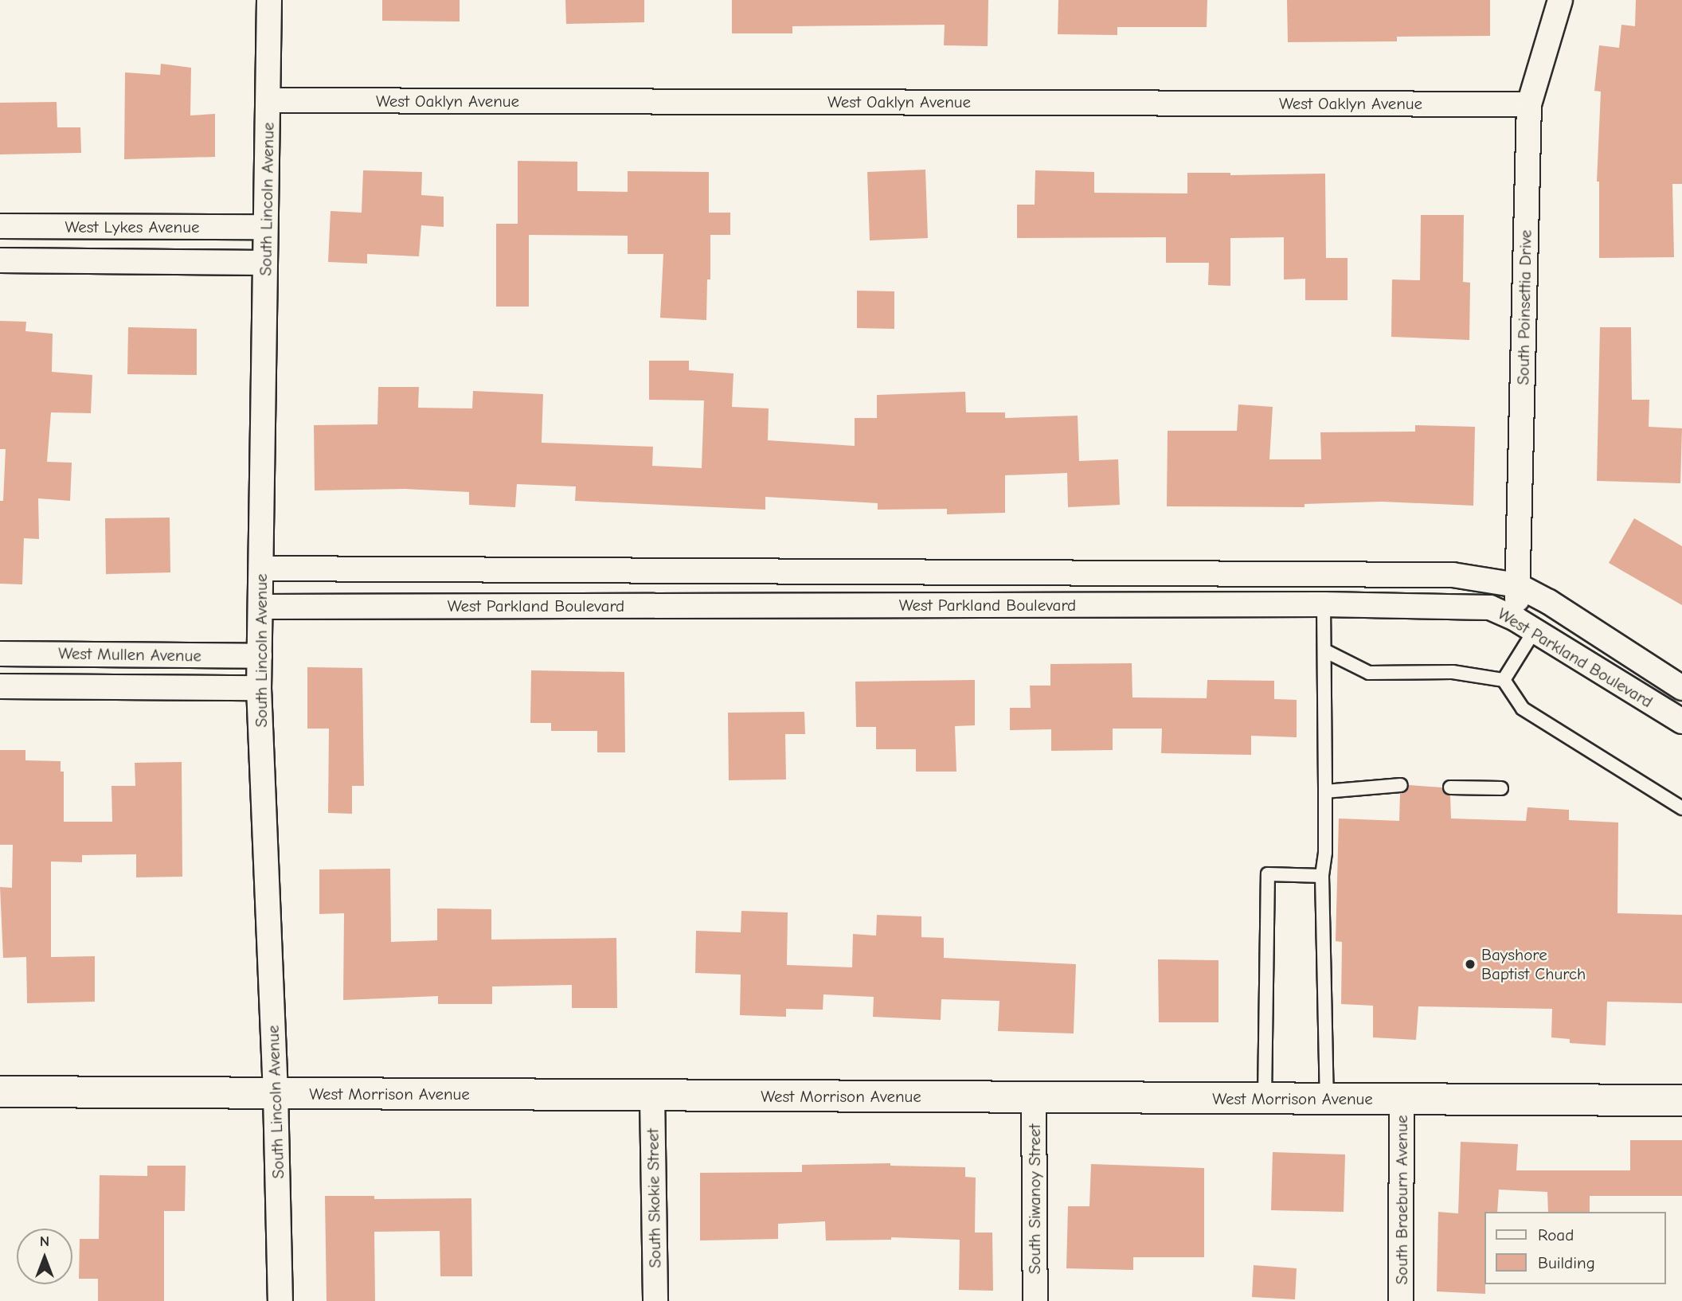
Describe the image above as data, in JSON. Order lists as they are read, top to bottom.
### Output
{
  "streets": {
    "street": [
      "West Oaklyn Avenue",
      "South Lincoln Avenue",
      "West Lykes Avenue",
      "South Poinsettia Drive",
      "West Parkland Boulevard",
      "West Mullen Avenue",
      "West Morrison Avenue",
      "South Skokie Street",
      "South Siwanoy Street",
      "South Braeburn Avenue"
    ]
  },
  "crossings": [
    ["West Oaklyn Avenue", "South Lincoln Avenue"],
    ["West Oaklyn Avenue", "South Poinsettia Drive"],
    ["South Lincoln Avenue", "West Lykes Avenue"],
    ["South Lincoln Avenue", "West Parkland Boulevard"],
    ["South Lincoln Avenue", "West Mullen Avenue"],
    ["South Lincoln Avenue", "West Morrison Avenue"],
    ["South Poinsettia Drive", "West Parkland Boulevard"],
    ["West Morrison Avenue", "South Skokie Street"],
    ["West Morrison Avenue", "South Siwanoy Street"],
    ["West Morrison Avenue", "South Braeburn Avenue"]
  ],
  "places": ["Bayshore Baptist Church"],
  "legend": ["Road", "Building"],
  "north": "top"
}
